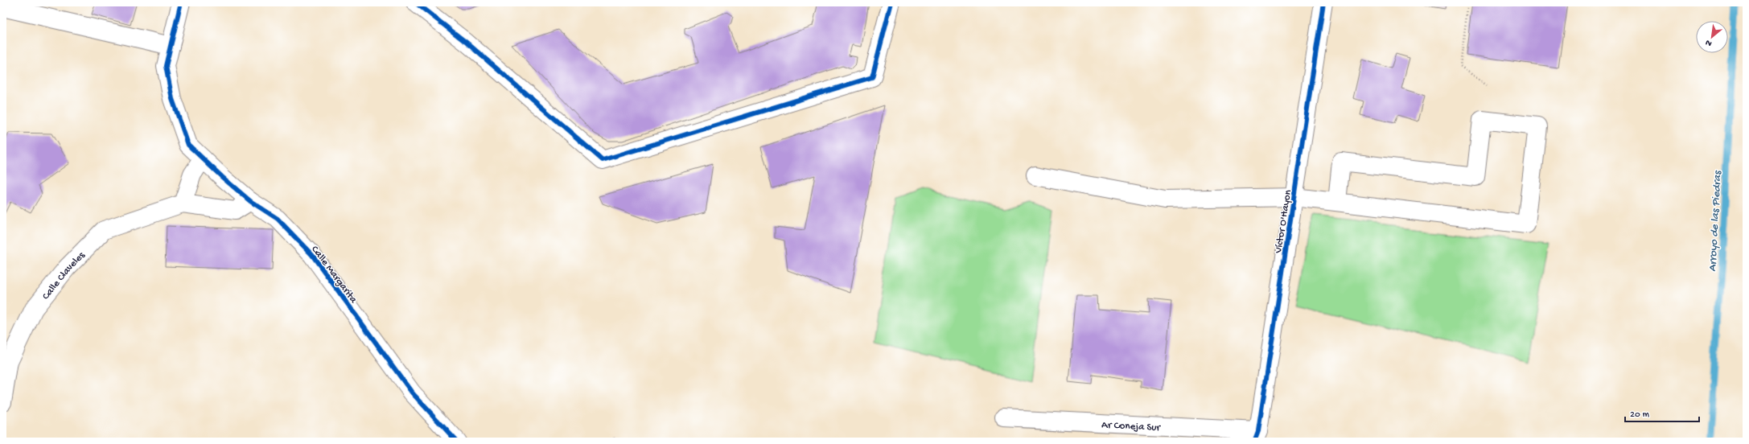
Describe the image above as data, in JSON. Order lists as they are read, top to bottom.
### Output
{
  "streets": {
    "street": [
      "Víctor O'Hayon",
      "Calle Margarita",
      "Calle Claveles",
      "Ar Coneja Sur"
    ]
  },
  "crossings": [
    ["Víctor O'Hayon", "Ar Coneja Sur"],
    ["Calle Margarita", "Calle Claveles"]
  ],
  "water": ["Arroyo de las Piedras"],
  "scale_bar": "20 m",
  "north": "bottom left"
}
